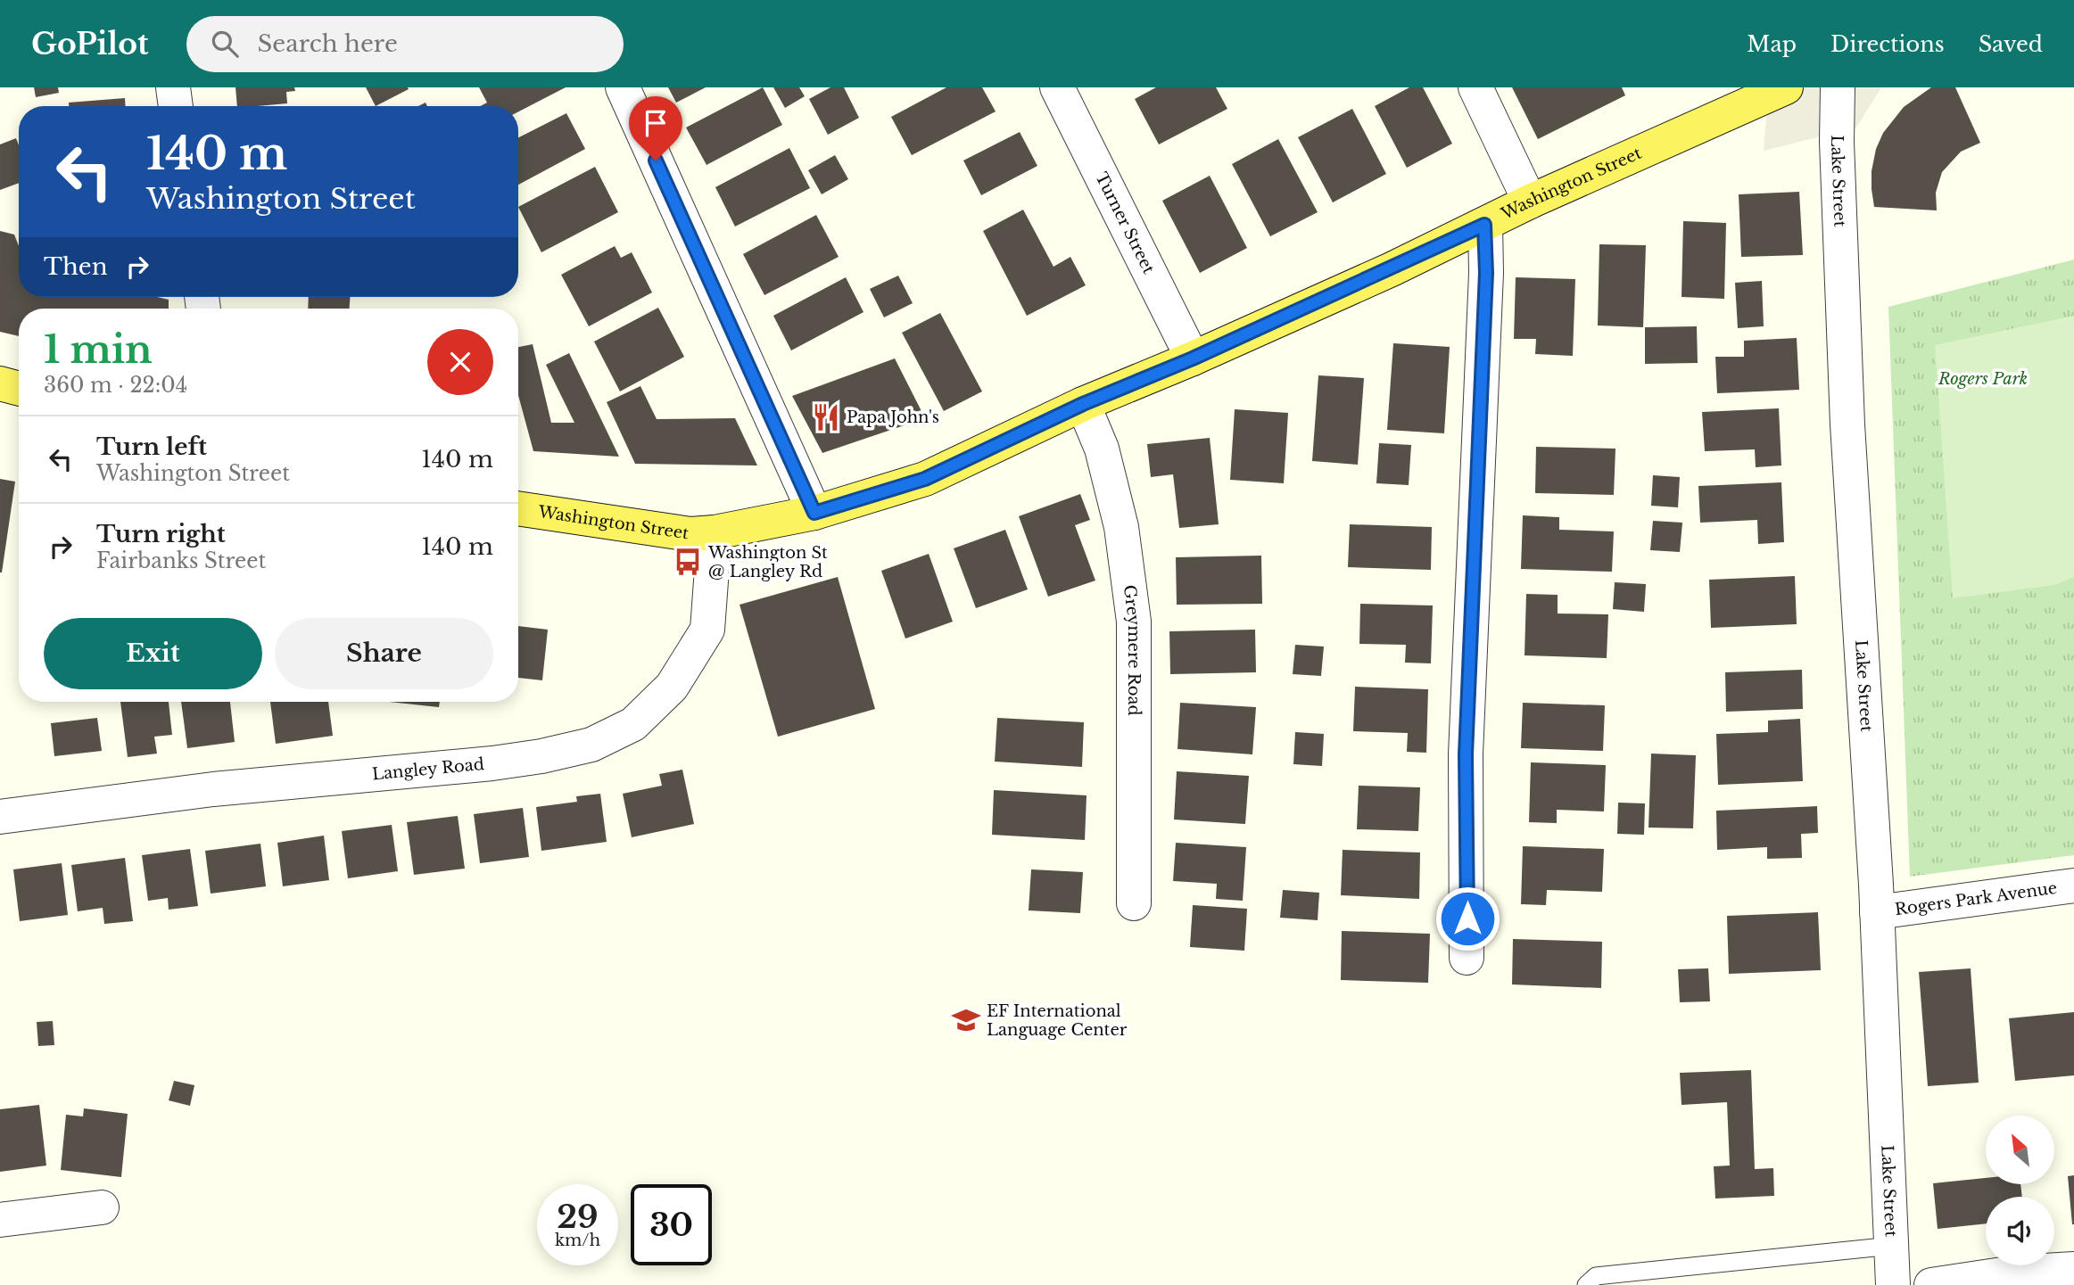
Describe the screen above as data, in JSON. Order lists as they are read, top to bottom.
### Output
{
  "streets": {
    "main road": ["Washington Street"],
    "street": [
      "Lake Street",
      "Turner Street",
      "Greymere Road",
      "Langley Road",
      "Rogers Park Avenue"
    ]
  },
  "crossings": [
    ["Lake Street", "Rogers Park Avenue"],
    ["Washington Street", "Turner Street"],
    ["Washington Street", "Greymere Road"],
    ["Washington Street", "Langley Road"]
  ],
  "parks": ["Rogers Park"],
  "places": {
    "restaurant": ["Papa John's"],
    "bus stop": ["Washington St @ Langley Rd"],
    "school or university": ["EF International Language Center"]
  },
  "north": "top left",
  "page": {
    "header": "GoPilot",
    "search": "Search here",
    "nav": ["Map", "Directions", "Saved"],
    "turn": ["140 m", "Washington Street"],
    "then": "Then",
    "heading": ["1 min", "360 m · 22:04"],
    "list": [
      {
        "name": "Turn left",
        "note": "Washington Street",
        "value": "140 m"
      },
      {
        "name": "Turn right",
        "note": "Fairbanks Street",
        "value": "140 m"
      }
    ],
    "buttons": ["Exit", "Share"],
    "speed": "29 km/h",
    "limit": "30"
  }
}
